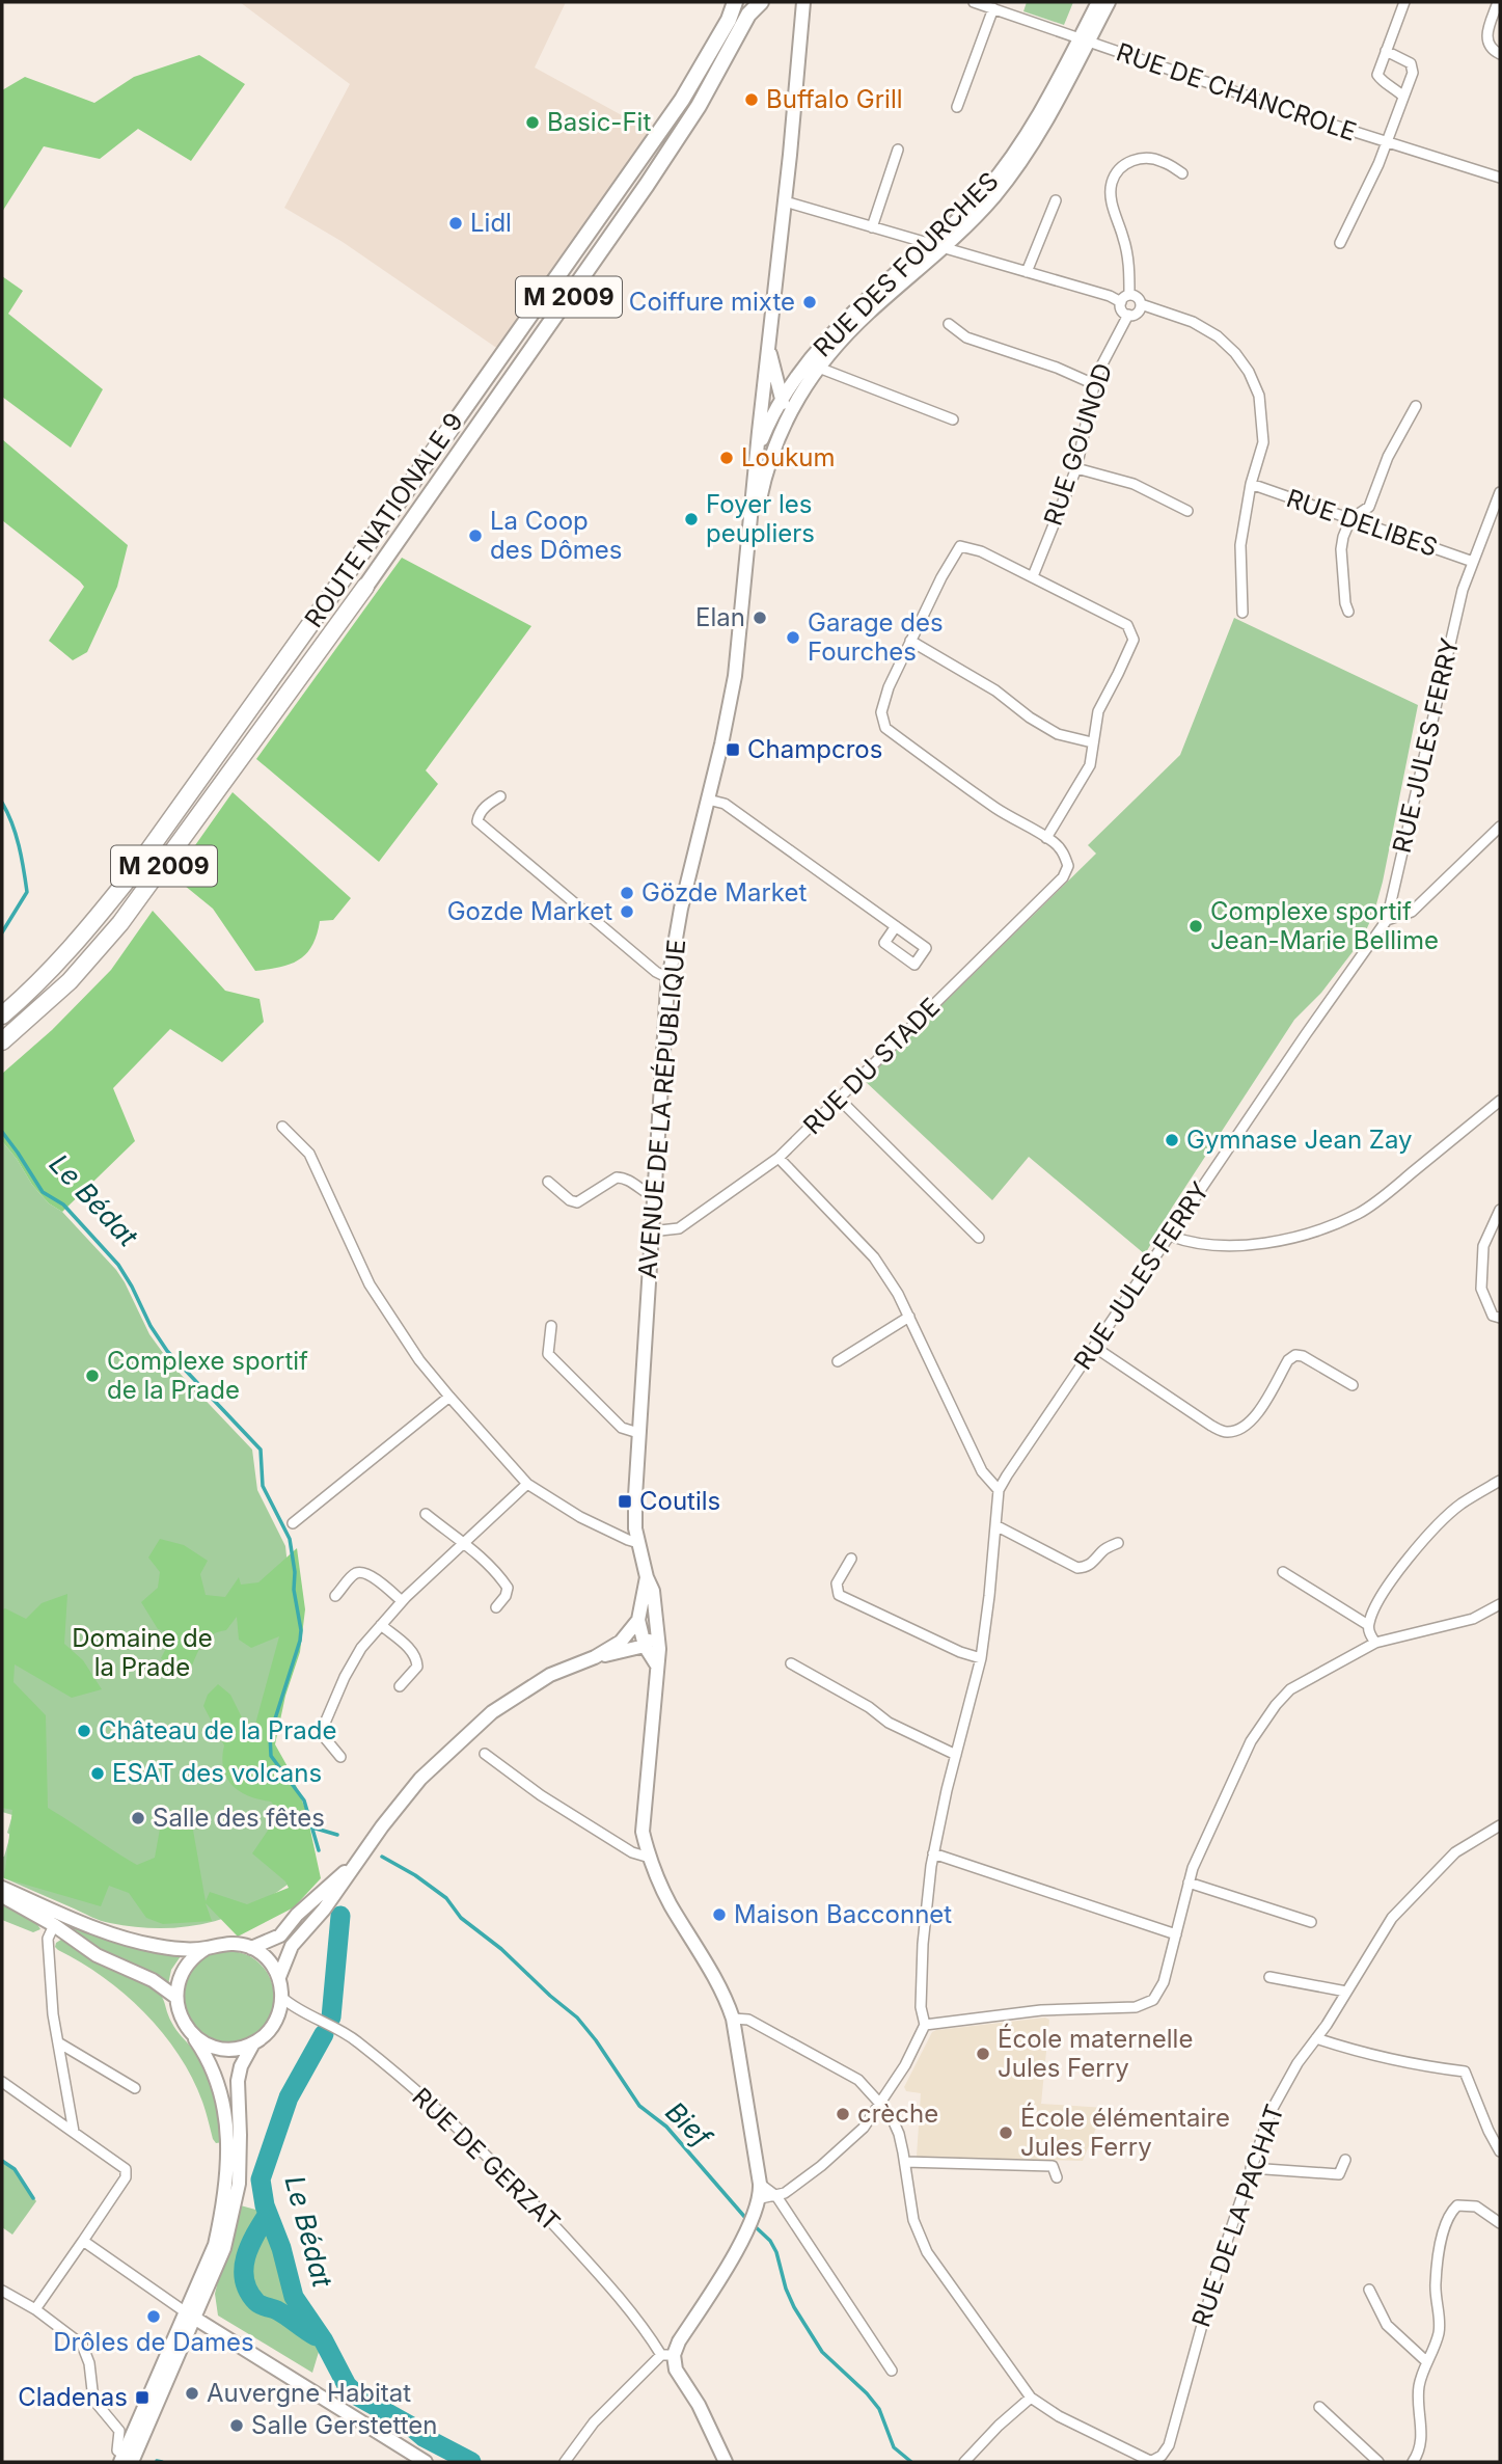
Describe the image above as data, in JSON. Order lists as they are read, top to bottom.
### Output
{
  "streets": {
    "highway": ["M 2009", "ROUTE NATIONALE 9"],
    "street": [
      "RUE DE CHANCROLE",
      "RUE DES FOURCHES",
      "RUE GOUNOD",
      "RUE DELIBES",
      "RUE JULES FERRY",
      "RUE DU STADE",
      "AVENUE DE LA RÉPUBLIQUE",
      "RUE DE GERZAT",
      "RUE DE LA PACHAT"
    ]
  },
  "crossings": [
    ["RUE DE CHANCROLE", "RUE DES FOURCHES"],
    ["RUE DES FOURCHES", "AVENUE DE LA RÉPUBLIQUE"],
    ["RUE DELIBES", "RUE JULES FERRY"],
    ["RUE DU STADE", "AVENUE DE LA RÉPUBLIQUE"],
    ["AVENUE DE LA RÉPUBLIQUE", "RUE DE GERZAT"]
  ],
  "water": ["Le Bédat", "Bief"],
  "parks": ["Domaine de la Prade"],
  "places": {
    "other": [
      "Buffalo Grill",
      "Basic-Fit",
      "Lidl",
      "Coiffure mixte",
      "Loukum",
      "Foyer les peupliers",
      "La Coop des Dômes",
      "Elan",
      "Garage des Fourches",
      "Gözde Market",
      "Gozde Market",
      "Complexe sportif Jean-Marie Bellime",
      "Gymnase Jean Zay",
      "Complexe sportif de la Prade",
      "Château de la Prade",
      "ESAT des volcans",
      "Salle des fêtes",
      "Maison Bacconnet",
      "École maternelle Jules Ferry",
      "crèche",
      "École élémentaire Jules Ferry",
      "Drôles de Dames",
      "Auvergne Habitat",
      "Salle Gerstetten"
    ],
    "transit": ["Champcros", "Coutils", "Cladenas"]
  }
}
